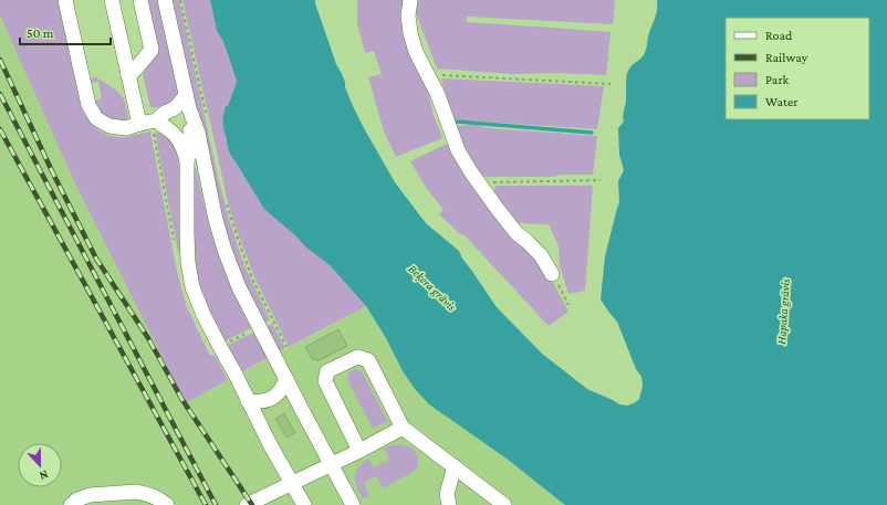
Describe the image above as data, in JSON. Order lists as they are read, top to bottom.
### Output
{
  "water": ["Beķera grāvis", "Hapaka grāvis"],
  "legend": [
    "Road",
    "Railway",
    "Park",
    "Water"
  ],
  "scale_bar": "50 m",
  "north": "bottom"
}
